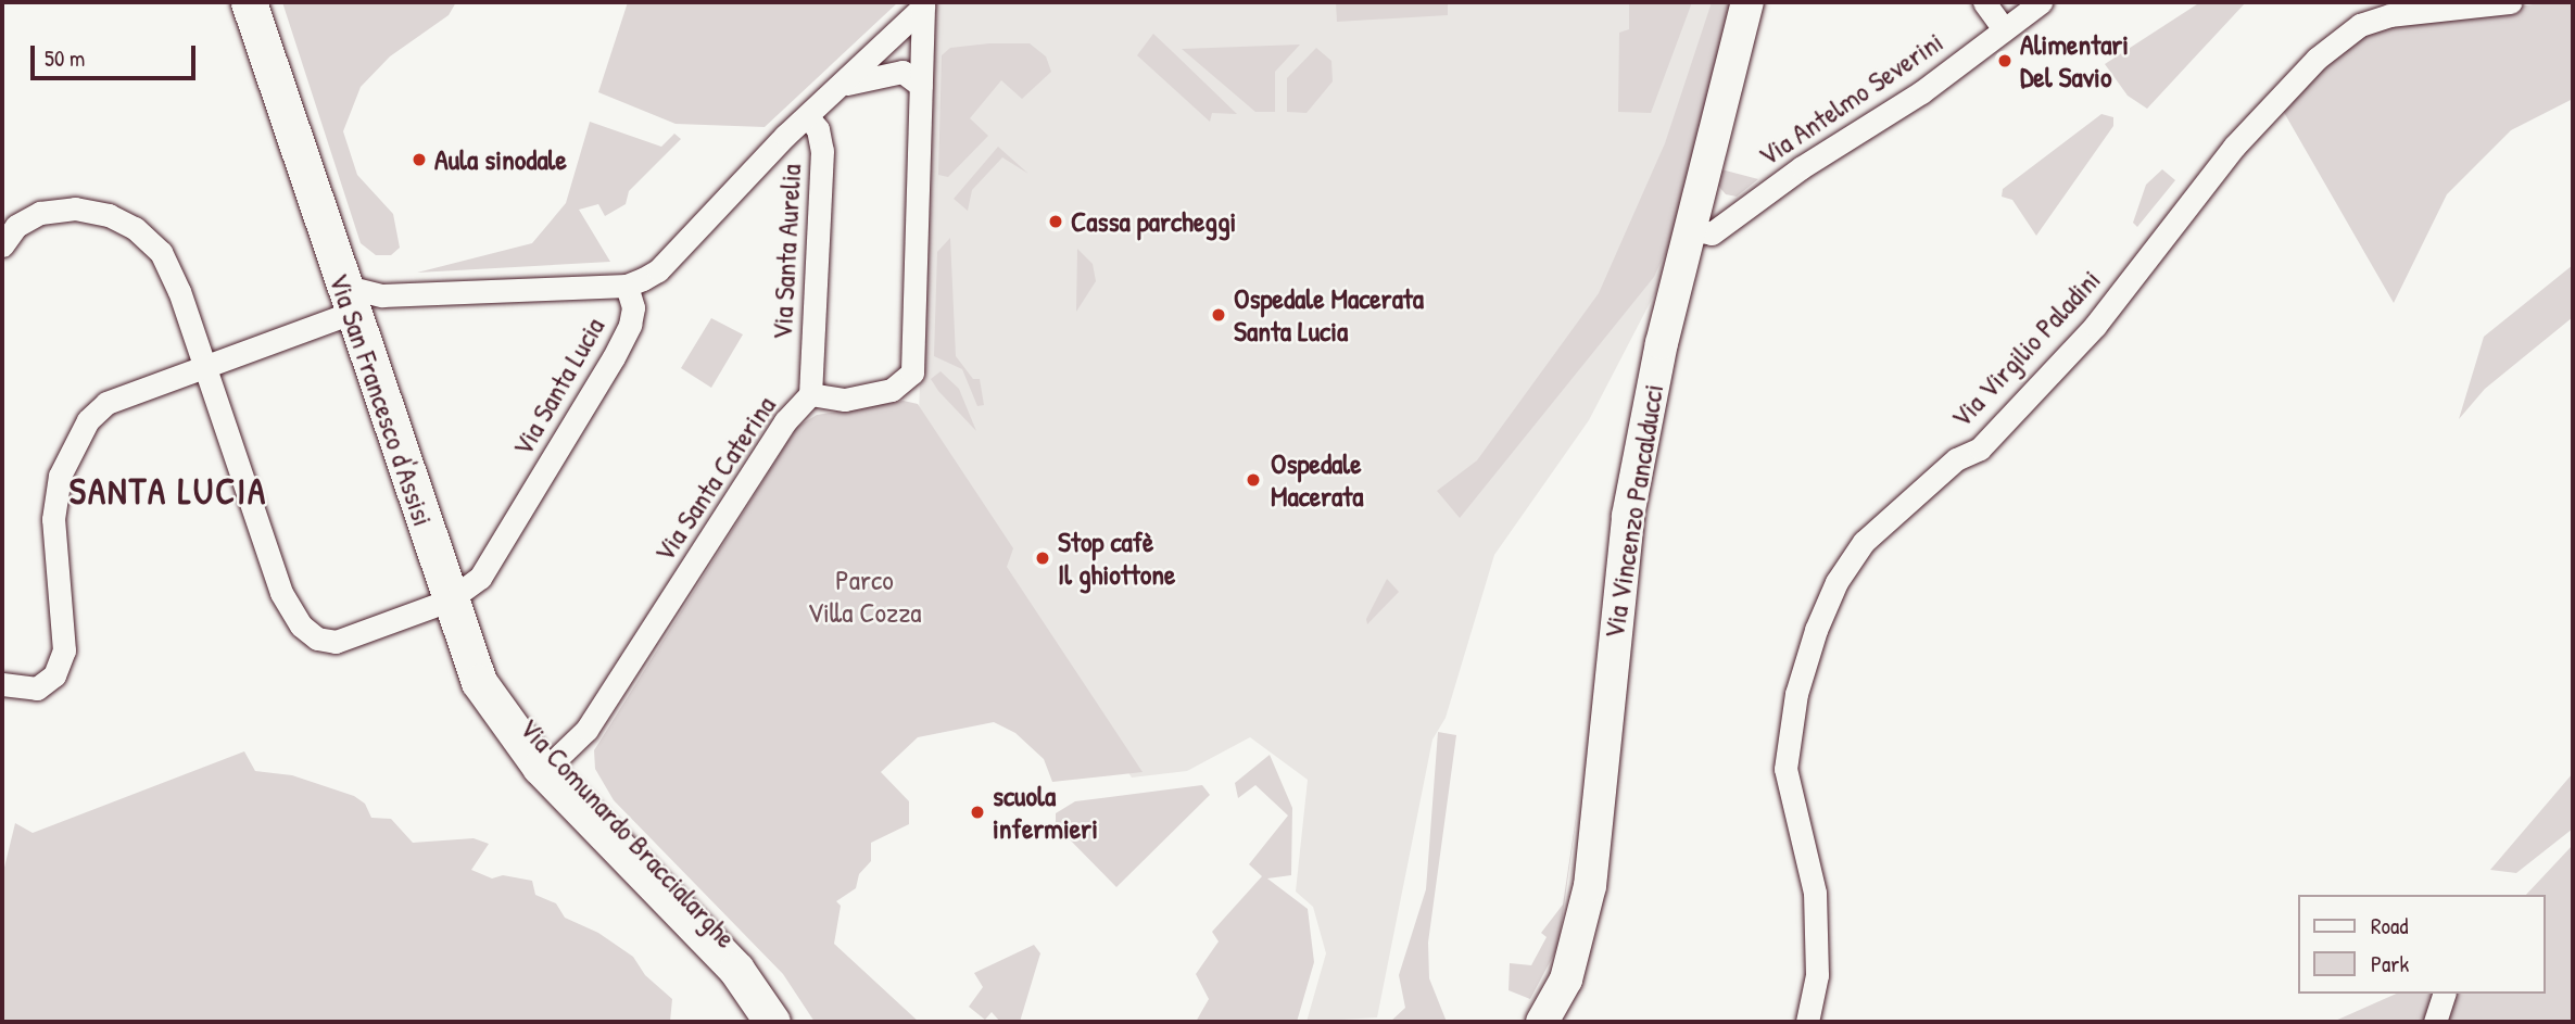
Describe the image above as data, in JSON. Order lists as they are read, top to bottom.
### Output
{
  "streets": {
    "main road": ["Via San Francesco d'Assisi", "Via Vincenzo Pancalducci", "Via Comunardo Braccialarghe"],
    "street": [
      "Via Antelmo Severini",
      "Via Santa Aurelia",
      "Via Virgilio Paladini",
      "Via Santa Lucia",
      "Via Santa Caterina"
    ]
  },
  "crossings": [
    ["Via Antelmo Severini", "Via Vincenzo Pancalducci"],
    ["Via Santa Aurelia", "Via Santa Caterina"],
    ["Via Santa Lucia", "Via San Francesco d'Assisi"],
    ["Via Santa Lucia", "Via Comunardo Braccialarghe"],
    ["Via San Francesco d'Assisi", "Via Santa Caterina"],
    ["Via San Francesco d'Assisi", "Via Comunardo Braccialarghe"],
    ["Via Santa Caterina", "Via Comunardo Braccialarghe"]
  ],
  "districts": ["SANTA LUCIA"],
  "parks": ["Parco Villa Cozza"],
  "places": [
    "Alimentari Del Savio",
    "Aula sinodale",
    "Cassa parcheggi",
    "Ospedale Macerata Santa Lucia",
    "Ospedale Macerata",
    "Stop cafè Il ghiottone",
    "scuola infermieri"
  ],
  "legend": ["Road", "Park"],
  "scale_bar": "50 m"
}
